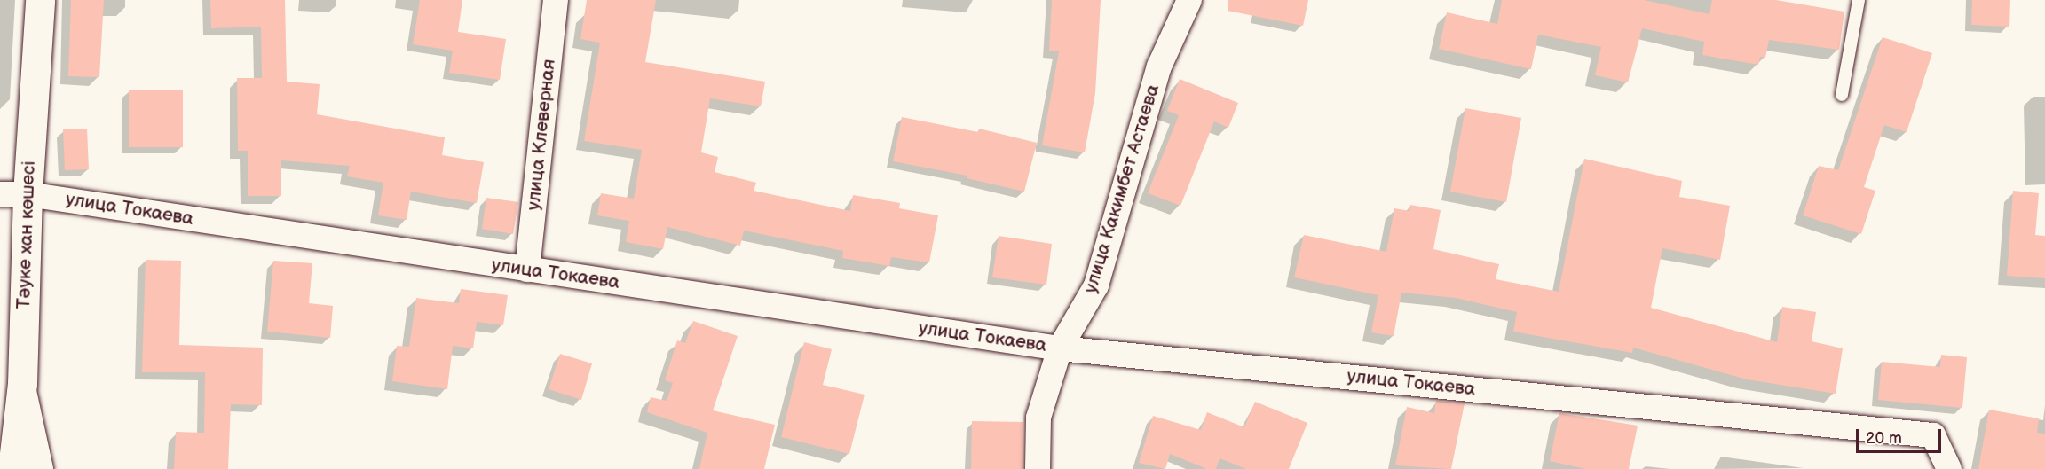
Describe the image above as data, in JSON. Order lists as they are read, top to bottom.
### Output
{
  "streets": {
    "street": [
      "улица Клеверная",
      "улица Какимбет Астаева",
      "улица Токаева",
      "Тәуке хан көшесі"
    ]
  },
  "crossings": [
    ["улица Клеверная", "улица Токаева"],
    ["улица Какимбет Астаева", "улица Токаева"],
    ["улица Токаева", "Тәуке хан көшесі"]
  ],
  "scale_bar": "20 m"
}
